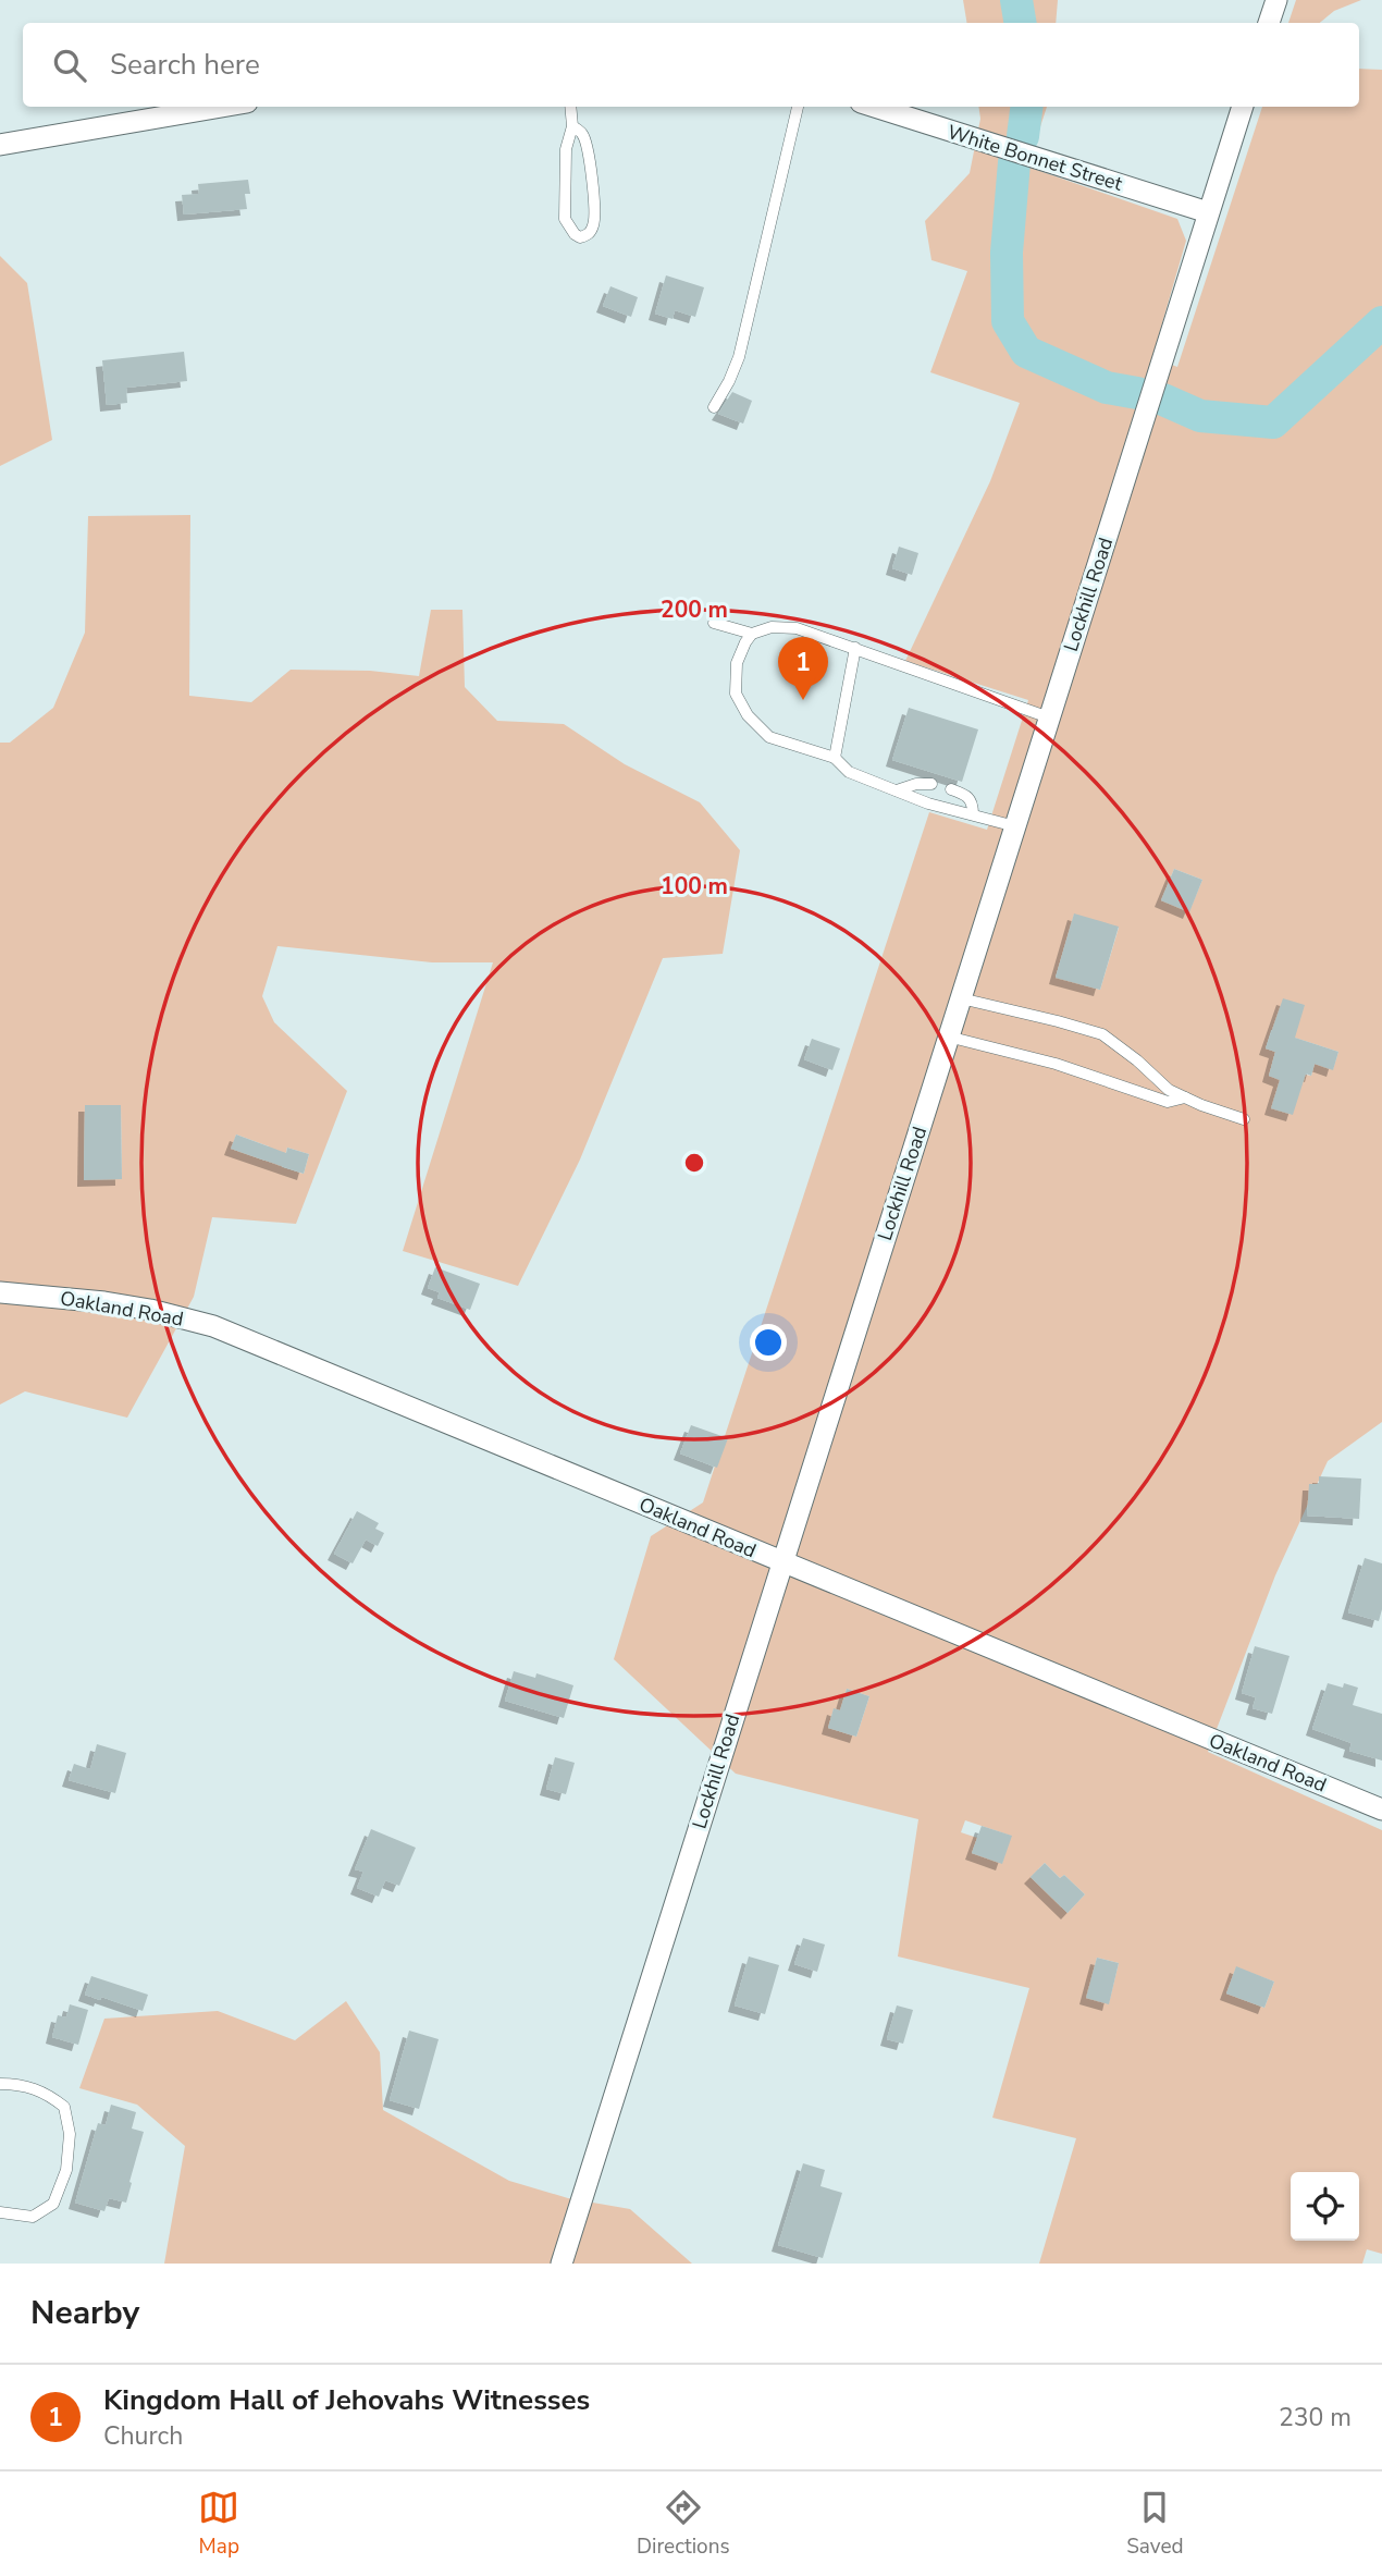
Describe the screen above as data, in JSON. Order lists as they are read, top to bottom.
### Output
{
  "streets": {
    "street": ["White Bonnet Street", "Lockhill Road", "Oakland Road"]
  },
  "crossings": [
    ["White Bonnet Street", "Lockhill Road"],
    ["Lockhill Road", "Oakland Road"]
  ],
  "page": {
    "search": "Search here",
    "pins": "1",
    "heading": "Nearby",
    "list": [
      {
        "mark": "1",
        "name": "Kingdom Hall of Jehovahs Witnesses",
        "note": "Church",
        "value": "230 m"
      }
    ],
    "nav": ["Map", "Directions", "Saved"]
  },
  "rings": ["200 m", "100 m"]
}
